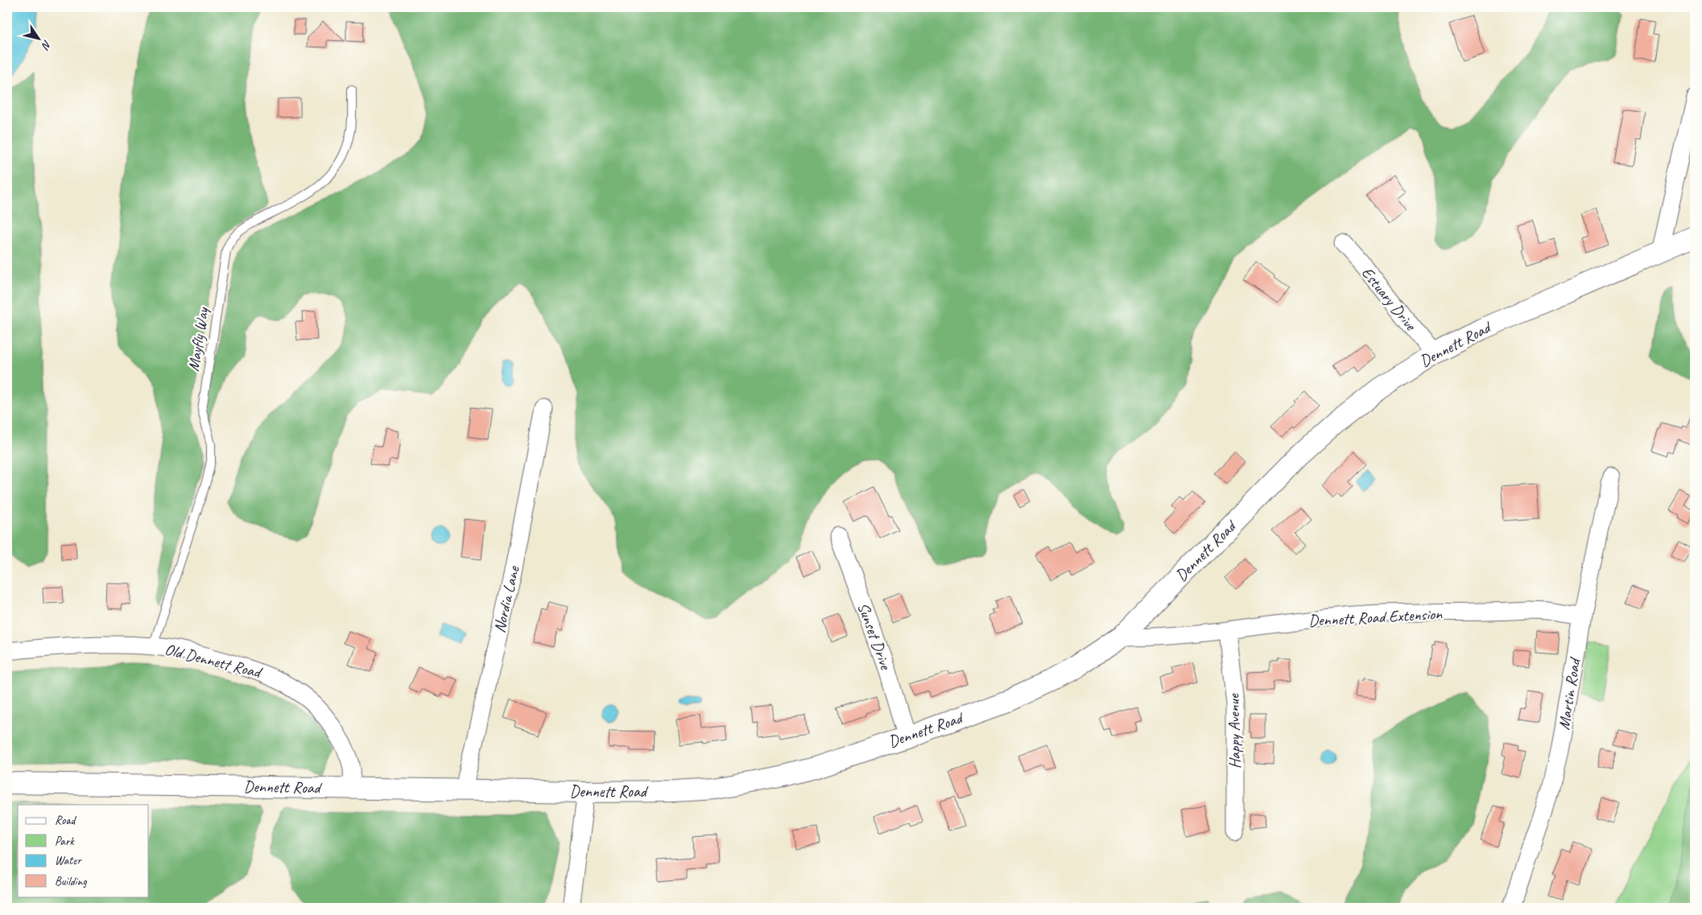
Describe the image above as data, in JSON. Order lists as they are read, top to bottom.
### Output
{
  "streets": {
    "street": [
      "Estuary Drive",
      "Dennett Road",
      "Nordia Lane",
      "Dennett Road Extension",
      "Sunset Drive",
      "Old Dennett Road",
      "Martin Road",
      "Happy Avenue"
    ],
    "lane": ["Mayfly Way"]
  },
  "crossings": [
    ["Estuary Drive", "Dennett Road"],
    ["Mayfly Way", "Old Dennett Road"],
    ["Dennett Road", "Nordia Lane"],
    ["Dennett Road", "Dennett Road Extension"],
    ["Dennett Road", "Sunset Drive"],
    ["Dennett Road", "Old Dennett Road"],
    ["Dennett Road Extension", "Martin Road"],
    ["Dennett Road Extension", "Happy Avenue"]
  ],
  "legend": [
    "Road",
    "Park",
    "Water",
    "Building"
  ],
  "north": "bottom right"
}
